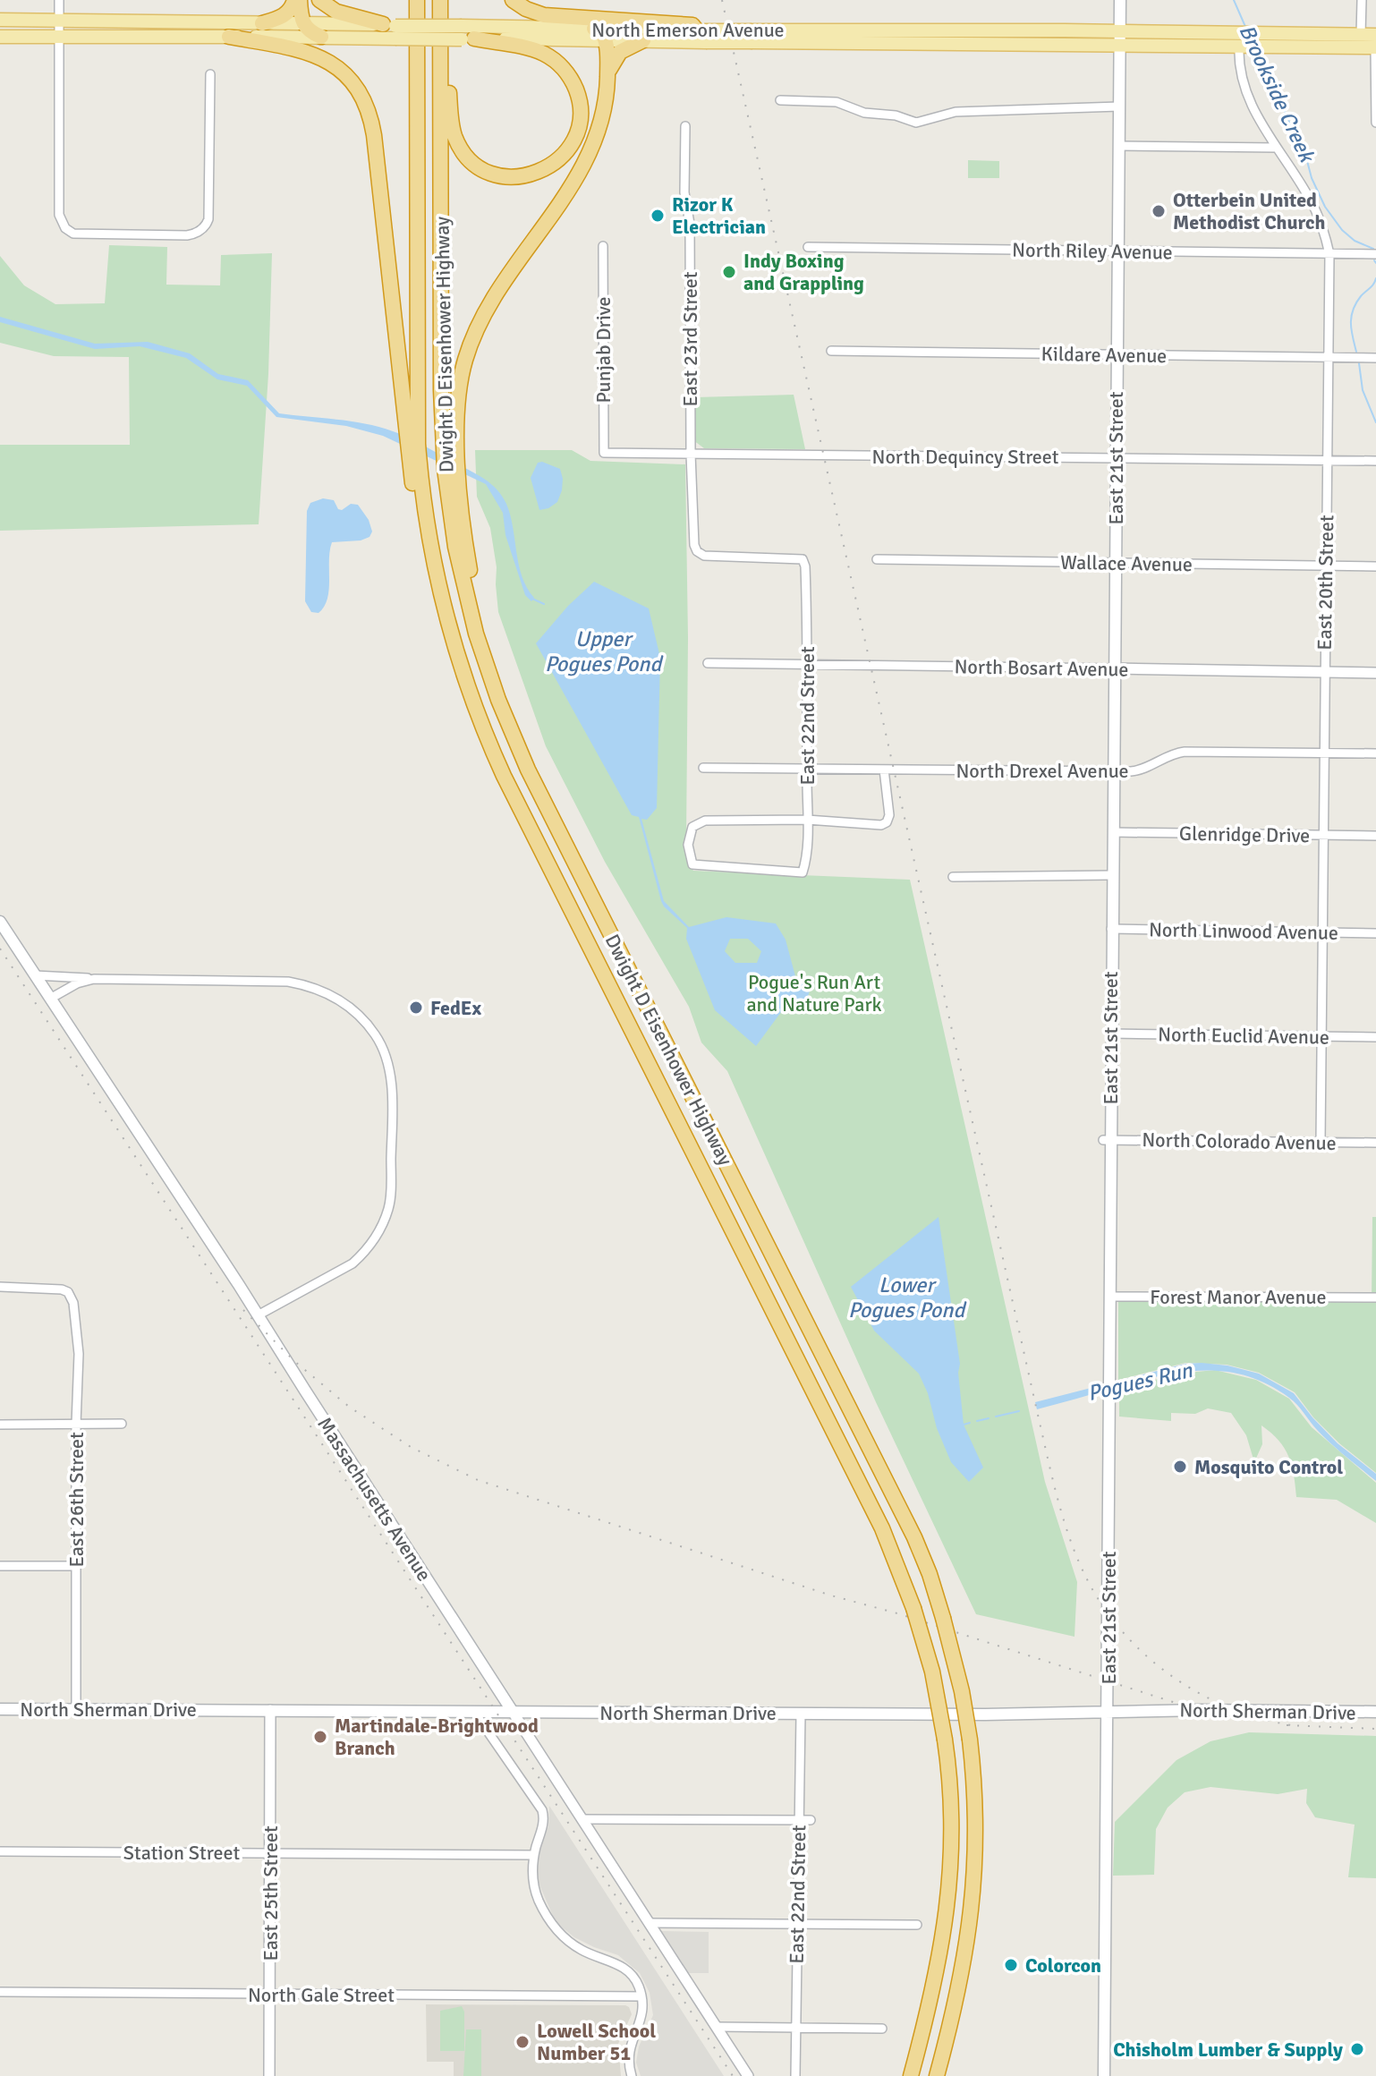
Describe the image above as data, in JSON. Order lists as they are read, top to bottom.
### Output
{
  "streets": {
    "highway": ["Dwight D Eisenhower Highway"],
    "main road": [
      "North Emerson Avenue",
      "East 21st Street",
      "Massachusetts Avenue",
      "North Sherman Drive"
    ],
    "street": [
      "North Riley Avenue",
      "East 23rd Street",
      "Punjab Drive",
      "Kildare Avenue",
      "North Dequincy Street",
      "Wallace Avenue",
      "East 20th Street",
      "North Bosart Avenue",
      "East 22nd Street",
      "North Drexel Avenue",
      "Glenridge Drive",
      "North Linwood Avenue",
      "North Euclid Avenue",
      "North Colorado Avenue",
      "Forest Manor Avenue",
      "East 26th Street",
      "Station Street",
      "East 25th Street",
      "North Gale Street"
    ]
  },
  "crossings": [
    ["North Emerson Avenue", "East 21st Street"],
    ["North Emerson Avenue", "East 20th Street"],
    ["North Riley Avenue", "East 21st Street"],
    ["North Riley Avenue", "East 20th Street"],
    ["East 23rd Street", "North Dequincy Street"],
    ["East 23rd Street", "East 22nd Street"],
    ["Punjab Drive", "North Dequincy Street"],
    ["Kildare Avenue", "East 21st Street"],
    ["Kildare Avenue", "East 20th Street"],
    ["North Dequincy Street", "East 21st Street"],
    ["North Dequincy Street", "East 20th Street"],
    ["East 21st Street", "Wallace Avenue"],
    ["East 21st Street", "North Bosart Avenue"],
    ["East 21st Street", "North Drexel Avenue"],
    ["East 21st Street", "Glenridge Drive"],
    ["East 21st Street", "North Linwood Avenue"],
    ["East 21st Street", "North Euclid Avenue"],
    ["East 21st Street", "North Colorado Avenue"],
    ["East 21st Street", "Forest Manor Avenue"],
    ["East 21st Street", "North Sherman Drive"],
    ["Wallace Avenue", "East 20th Street"],
    ["East 20th Street", "North Bosart Avenue"],
    ["East 20th Street", "North Drexel Avenue"],
    ["East 20th Street", "Glenridge Drive"],
    ["East 20th Street", "North Linwood Avenue"],
    ["East 20th Street", "North Euclid Avenue"],
    ["East 20th Street", "North Colorado Avenue"],
    ["North Bosart Avenue", "East 22nd Street"],
    ["East 22nd Street", "North Drexel Avenue"],
    ["East 22nd Street", "North Sherman Drive"],
    ["Massachusetts Avenue", "North Sherman Drive"],
    ["East 26th Street", "North Sherman Drive"],
    ["North Sherman Drive", "East 25th Street"],
    ["Station Street", "East 25th Street"],
    ["East 25th Street", "North Gale Street"]
  ],
  "water": [
    "Brookside Creek",
    "Upper Pogues Pond",
    "Lower Pogues Pond",
    "Pogues Run"
  ],
  "parks": ["Pogue's Run Art and Nature Park"],
  "places": [
    "Otterbein United Methodist Church",
    "Rizor K Electrician",
    "Indy Boxing and Grappling",
    "FedEx",
    "Mosquito Control",
    "Martindale-Brightwood Branch",
    "Colorcon",
    "Lowell School Number 51",
    "Chisholm Lumber & Supply"
  ]
}
